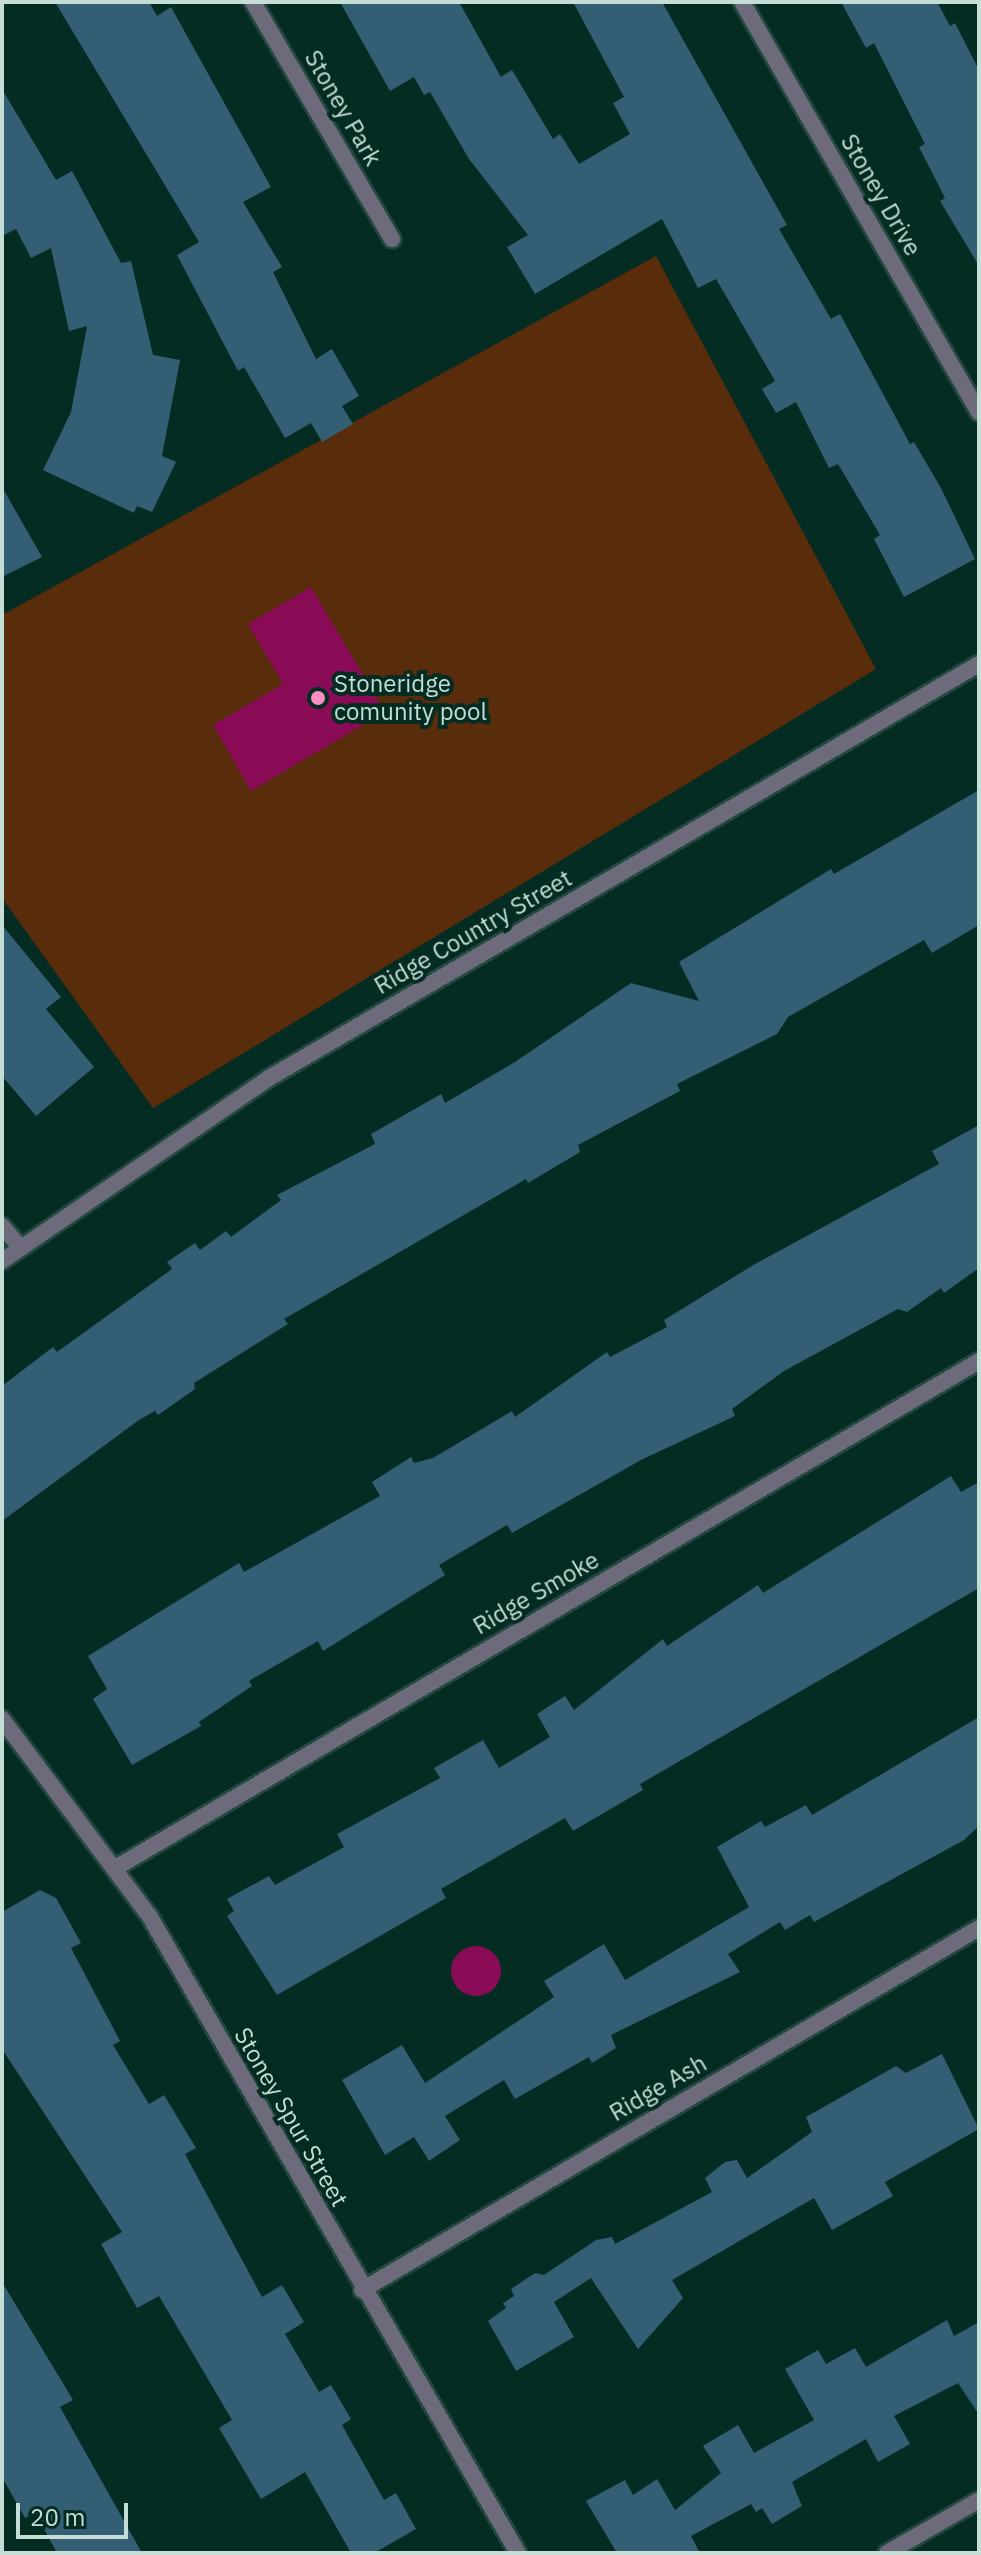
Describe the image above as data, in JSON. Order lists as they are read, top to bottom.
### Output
{
  "streets": {
    "street": [
      "Stoney Park",
      "Stoney Drive",
      "Ridge Country Street",
      "Ridge Smoke",
      "Ridge Ash",
      "Stoney Spur Street"
    ]
  },
  "crossings": [
    ["Ridge Smoke", "Stoney Spur Street"],
    ["Ridge Ash", "Stoney Spur Street"]
  ],
  "places": ["Stoneridge comunity pool"],
  "scale_bar": "20 m"
}
